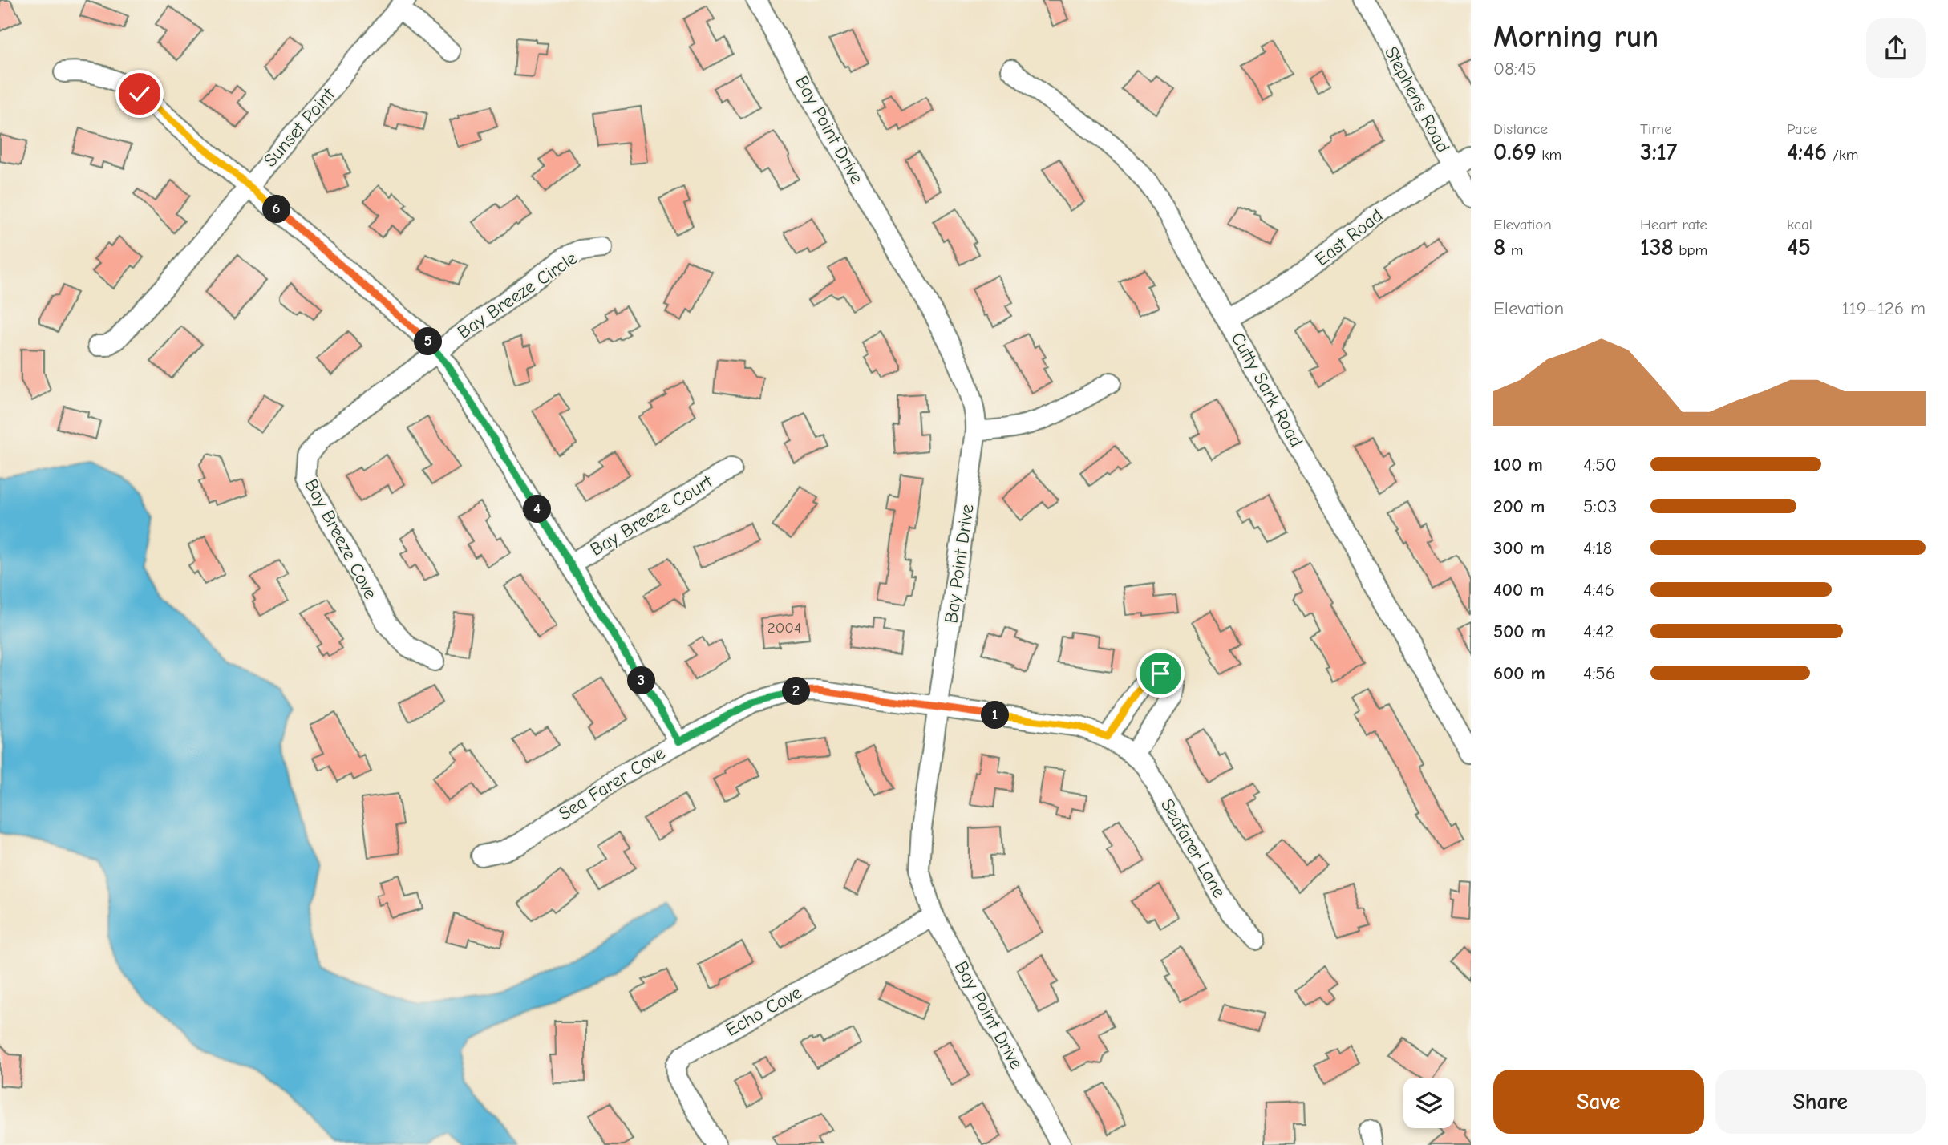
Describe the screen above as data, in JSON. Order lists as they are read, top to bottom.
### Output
{
  "streets": {
    "street": [
      "Stephens Road",
      "Sunset Point",
      "Bay Point Drive",
      "East Road",
      "Bay Breeze Circle",
      "Cutty Sark Road",
      "Bay Breeze Court",
      "Bay Breeze Cove",
      "Sea Farer Cove",
      "Seafarer Lane",
      "Echo Cove"
    ]
  },
  "crossings": [
    ["Stephens Road", "East Road"],
    ["Bay Point Drive", "Sea Farer Cove"],
    ["Bay Point Drive", "Seafarer Lane"],
    ["Bay Point Drive", "Echo Cove"],
    ["East Road", "Cutty Sark Road"],
    ["Bay Breeze Circle", "Bay Breeze Cove"],
    ["Sea Farer Cove", "Seafarer Lane"]
  ],
  "house_numbers": ["2004"],
  "page": {
    "heading": ["Morning run", "08:45"],
    "stats": [
      ["Distance", "0.69 km"],
      ["Time", "3:17"],
      ["Pace", "4:46 /km"],
      ["Elevation", "8 m"],
      ["Heart rate", "138 bpm"],
      ["kcal", "45"]
    ],
    "pins": [
      "6",
      "5",
      "4",
      "3",
      "2",
      "1"
    ],
    "chart": ["Elevation", "119–126 m"],
    "list": [
      {
        "name": "100 m",
        "note": "4:50"
      },
      {
        "name": "200 m",
        "note": "5:03"
      },
      {
        "name": "300 m",
        "note": "4:18"
      },
      {
        "name": "400 m",
        "note": "4:46"
      },
      {
        "name": "500 m",
        "note": "4:42"
      },
      {
        "name": "600 m",
        "note": "4:56"
      }
    ],
    "buttons": ["Save", "Share"]
  }
}
